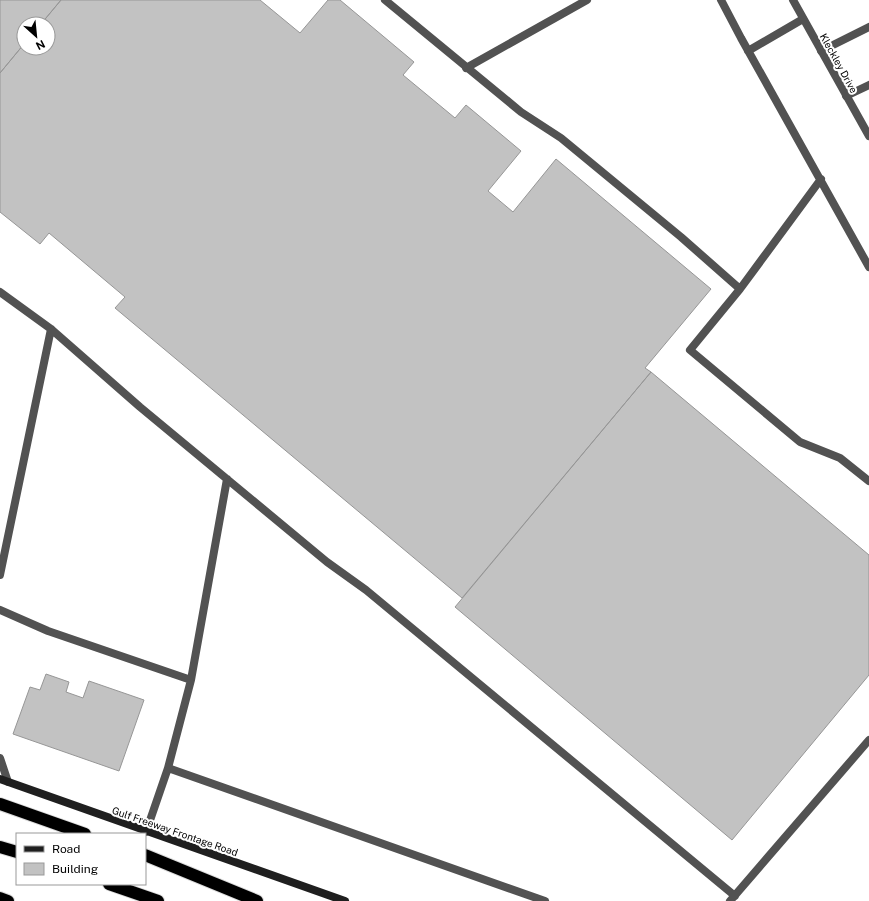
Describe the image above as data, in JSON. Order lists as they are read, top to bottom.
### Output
{
  "streets": {
    "main road": ["Gulf Freeway Frontage Road"],
    "street": ["Kleckley Drive"]
  },
  "legend": ["Road", "Building"],
  "north": "bottom right"
}
